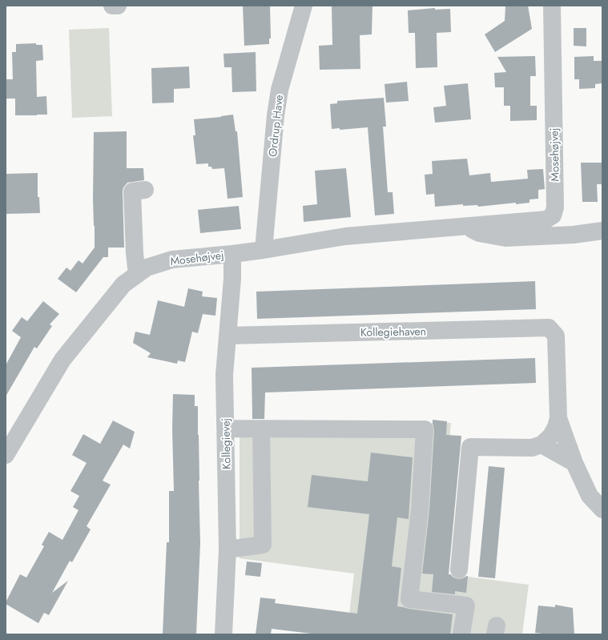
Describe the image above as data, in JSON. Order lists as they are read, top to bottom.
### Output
{
  "streets": {
    "street": [
      "Ordrup Have",
      "Mosehøjvej",
      "Kollegiehaven",
      "Kollegievej"
    ]
  },
  "crossings": [
    ["Ordrup Have", "Mosehøjvej"],
    ["Mosehøjvej", "Kollegievej"],
    ["Kollegiehaven", "Kollegievej"]
  ]
}
